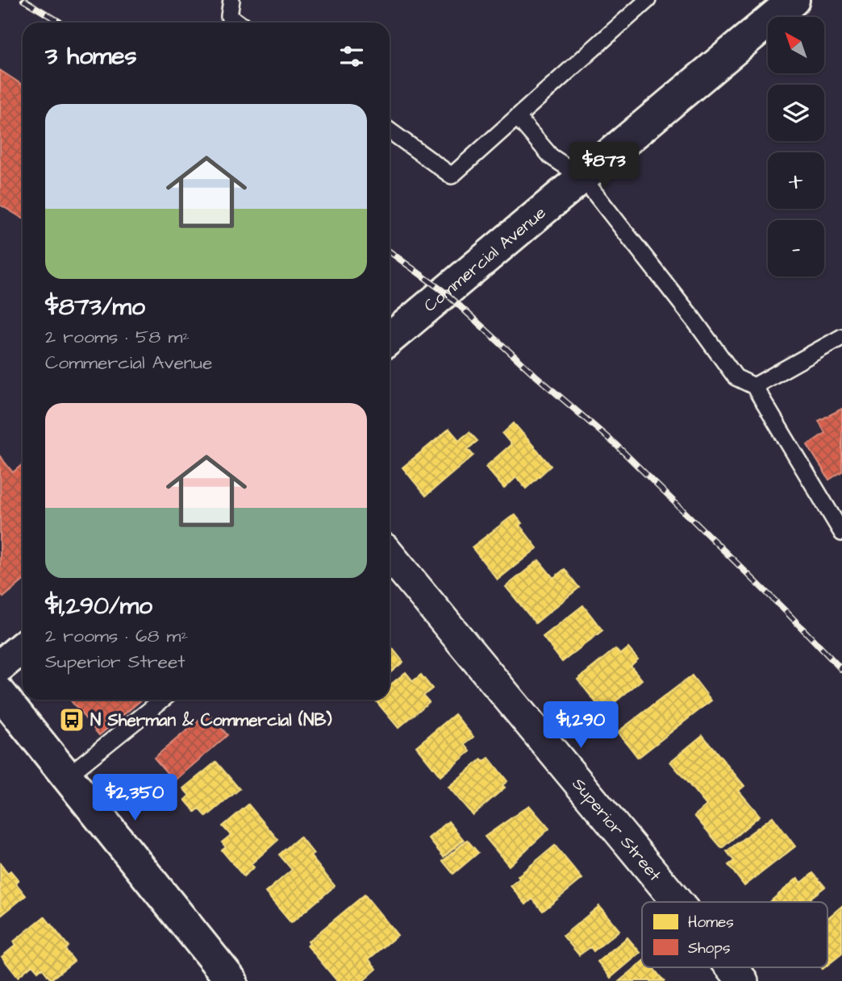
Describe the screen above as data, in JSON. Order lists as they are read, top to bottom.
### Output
{
  "streets": {
    "street": ["Commercial Avenue", "Superior Street"]
  },
  "places": {
    "bus stop": ["N Sherman & Commercial (NB)"]
  },
  "legend": ["Homes", "Shops"],
  "north": "top left",
  "page": {
    "map_buttons": ["+", "−"],
    "heading": "3 homes",
    "list": [
      {
        "name": "$873/mo",
        "note": "2 rooms · 58 m² · Commercial Avenue"
      },
      {
        "name": "$1,290/mo",
        "note": "2 rooms · 68 m² · Superior Street"
      }
    ],
    "price": ["$873", "$1,290", "$2,350"]
  }
}
